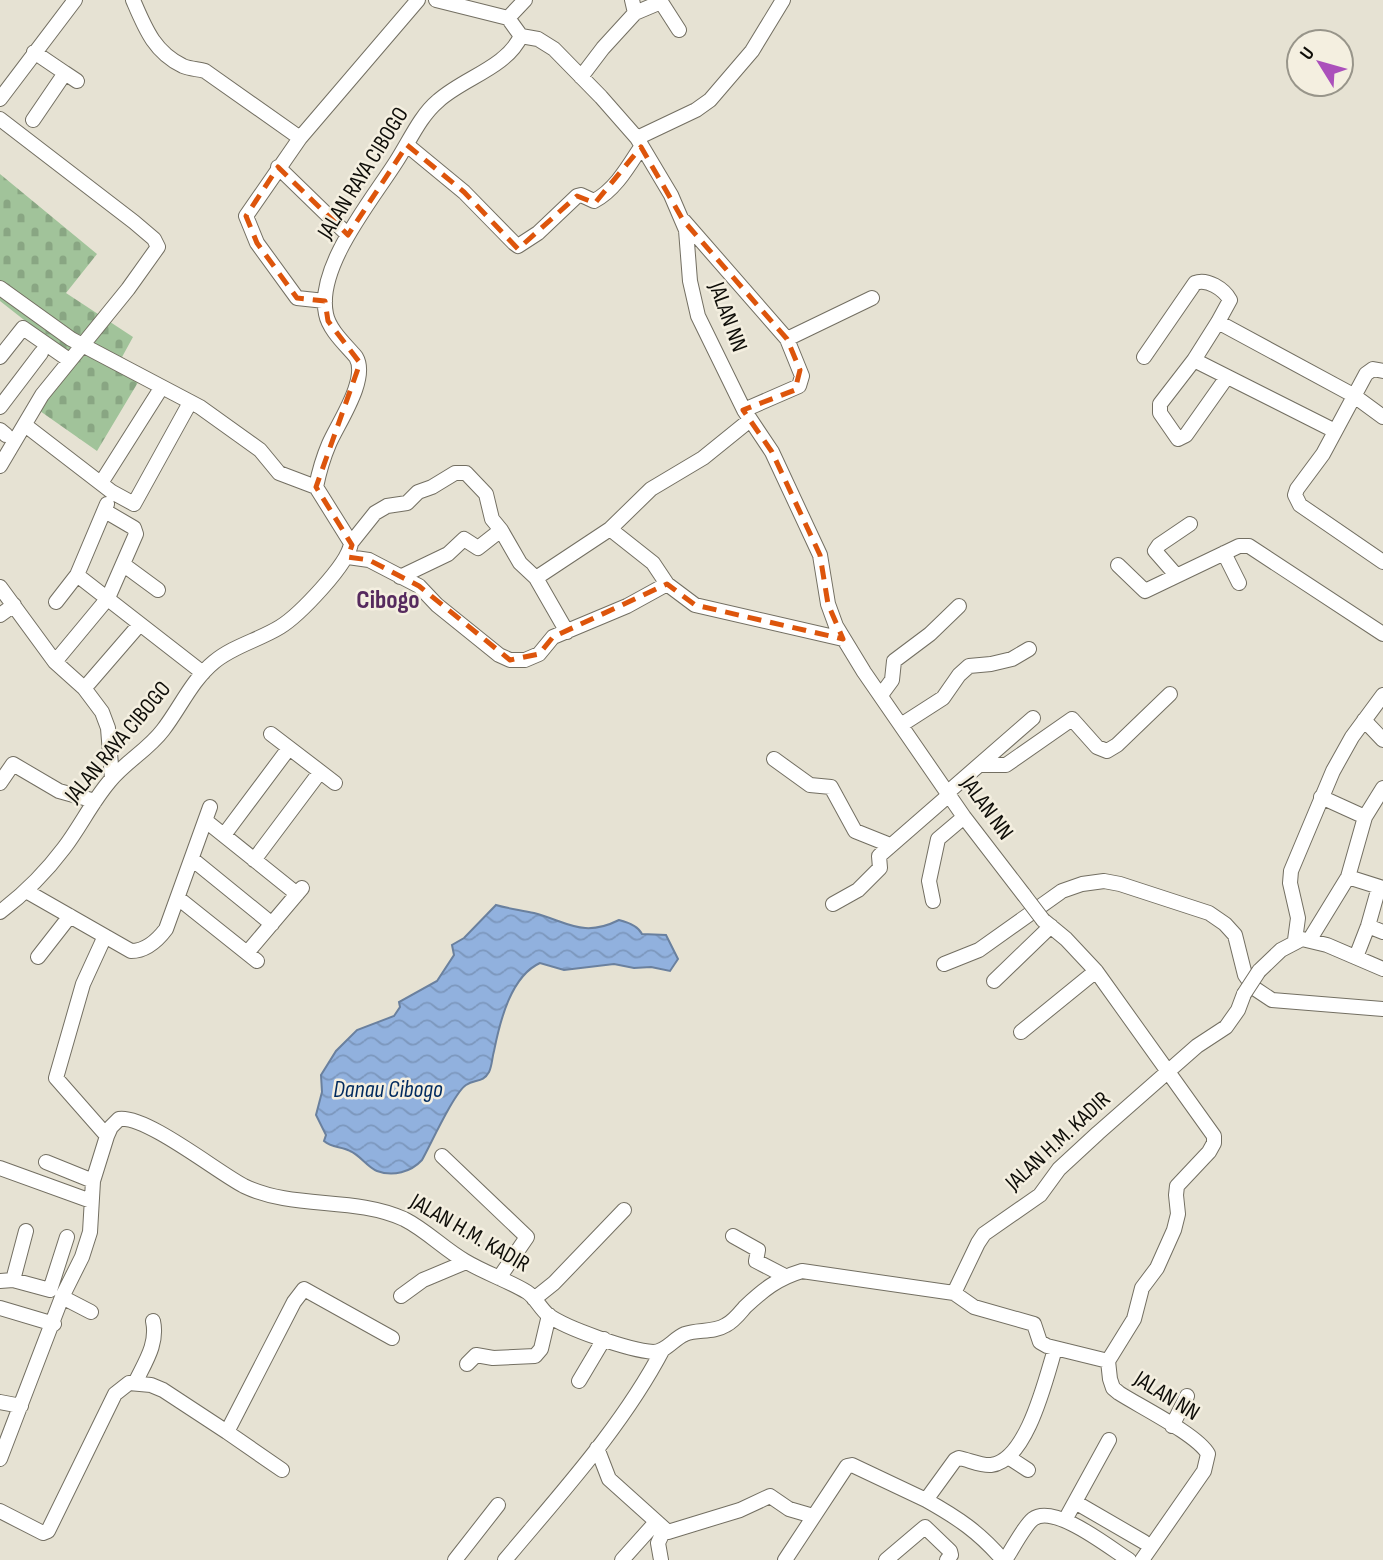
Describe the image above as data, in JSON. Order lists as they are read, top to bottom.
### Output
{
  "streets": {
    "street": ["JALAN RAYA CIBOGO", "JALAN NN", "JALAN H.M. KADIR"]
  },
  "crossings": [
    ["JALAN RAYA CIBOGO", "JALAN NN"],
    ["JALAN NN", "JALAN H.M. KADIR"]
  ],
  "districts": ["Cibogo"],
  "water": ["Danau Cibogo"],
  "north": "top left"
}
